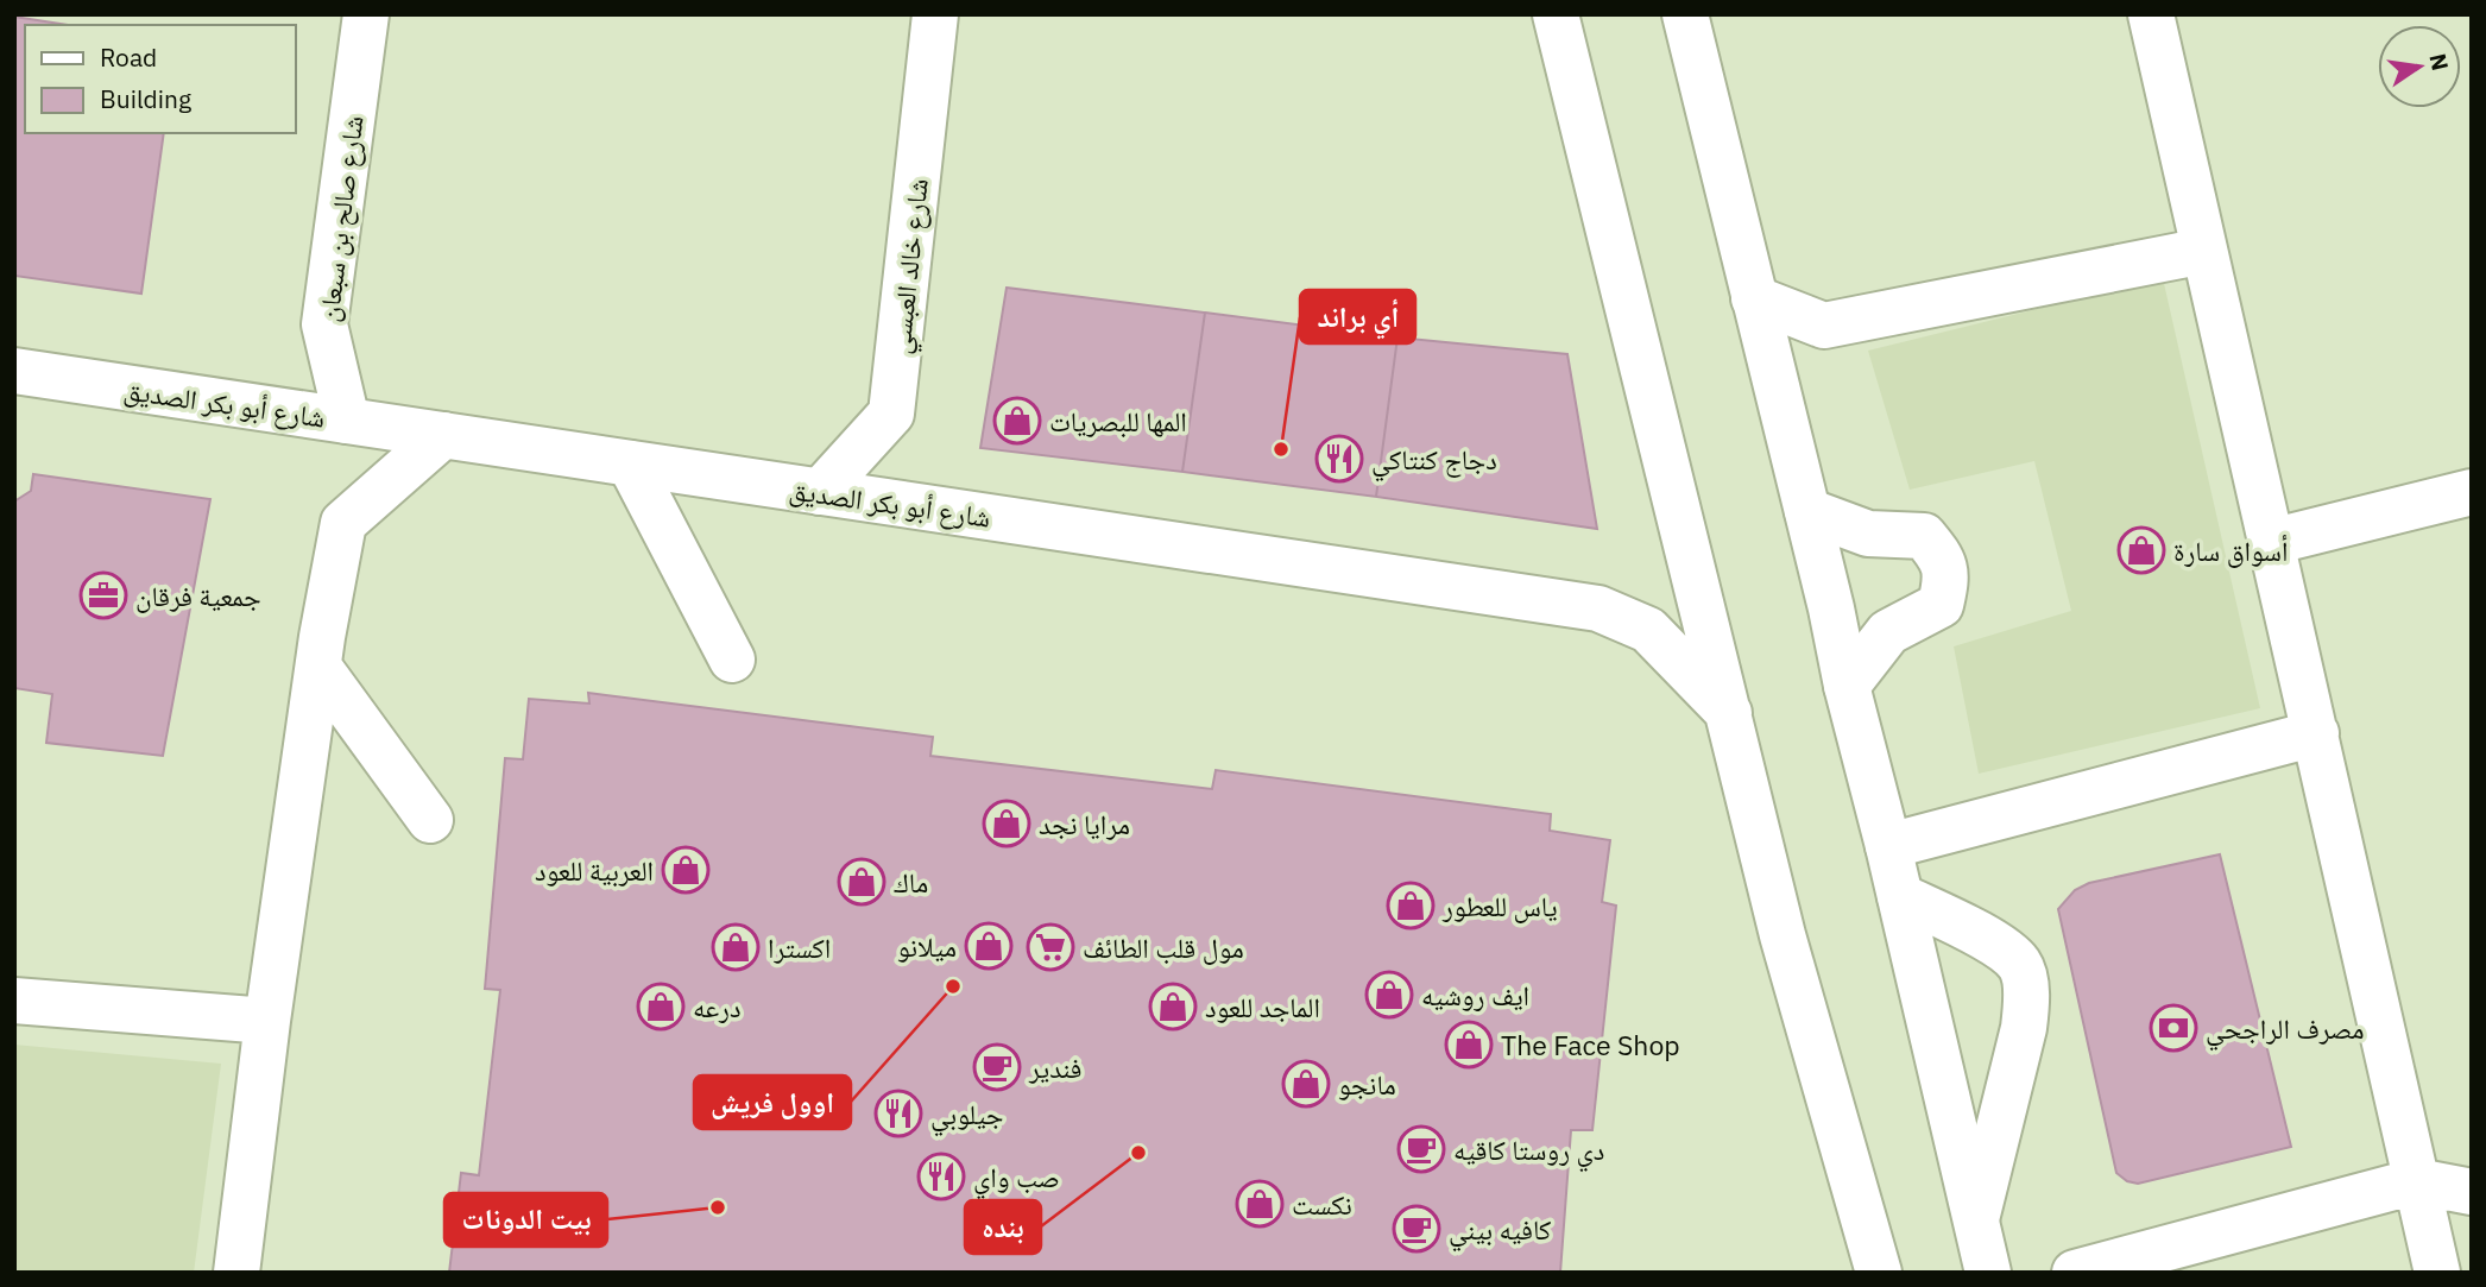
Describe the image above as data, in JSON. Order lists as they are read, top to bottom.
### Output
{
  "streets": {
    "street": ["شارع صالح بن سبعان", "شارع خالد العبسي", "شارع أبو بكر الصديق"]
  },
  "crossings": [
    ["شارع صالح بن سبعان", "شارع أبو بكر الصديق"],
    ["شارع خالد العبسي", "شارع أبو بكر الصديق"]
  ],
  "places": {
    "shop": [
      "المها للبصريات",
      "أسواق سارة",
      "مرايا نجد",
      "العربية للعود",
      "ماك",
      "ياس للعطور",
      "ميلانو",
      "اكسترا",
      "ايف روشيه",
      "درعه",
      "الماجد للعود",
      "The Face Shop",
      "مانجو",
      "نكست"
    ],
    "other": [
      "أي براند",
      "اوول فريش",
      "بنده",
      "بيت الدونات"
    ],
    "restaurant": ["دجاج كنتاكي", "جيلوبي", "صب واي"],
    "office": ["جمعية فرقان"],
    "supermarket": ["مول قلب الطائف"],
    "bank": ["مصرف الراجحي"],
    "cafe": ["فندير", "دي روستا كاقيه", "كافيه بيني"]
  },
  "legend": ["Road", "Building"],
  "north": "right"
}
